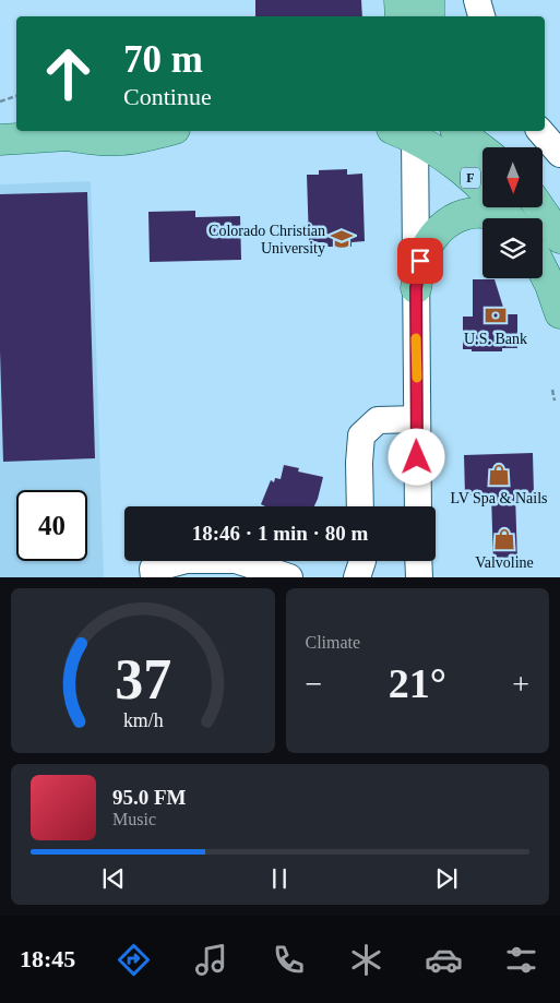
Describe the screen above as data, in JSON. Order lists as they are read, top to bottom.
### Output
{
  "streets": {
    "main road": ["F"]
  },
  "places": {
    "school or university": ["Colorado Christian University"],
    "bank": ["U.S. Bank"],
    "shop": ["LV Spa & Nails", "Valvoline"]
  },
  "north": "bottom",
  "page": {
    "turn": ["70 m", "Continue"],
    "limit": "40",
    "trip": "18:46 · 1 min · 80 m",
    "tile": "Climate",
    "heat": ["−", "21°", "+"],
    "song": ["95.0 FM", "Music"],
    "tabs": "18:45",
    "gauge": ["37", "km/h"]
  }
}
